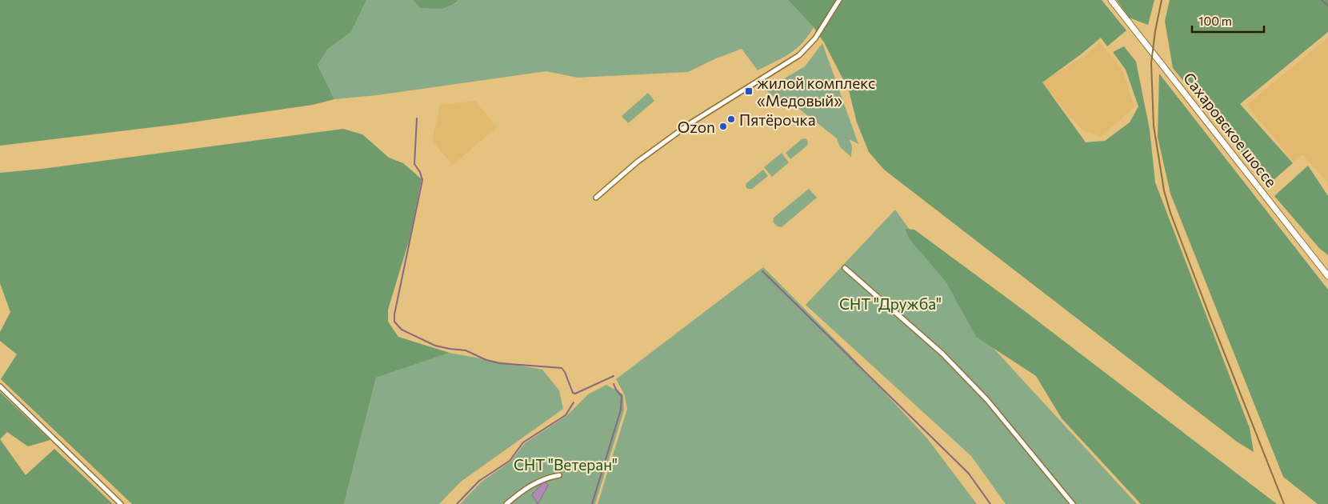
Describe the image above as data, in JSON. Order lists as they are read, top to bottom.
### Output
{
  "streets": {
    "main road": ["Сахаровское шоссе"]
  },
  "parks": ["СНТ \"Дружба\"", "СНТ \"Ветеран\""],
  "places": {
    "transit": ["жилой комплекс «Медовый»"],
    "other": ["Пятёрочка", "Ozon"]
  },
  "scale_bar": "100 m"
}
